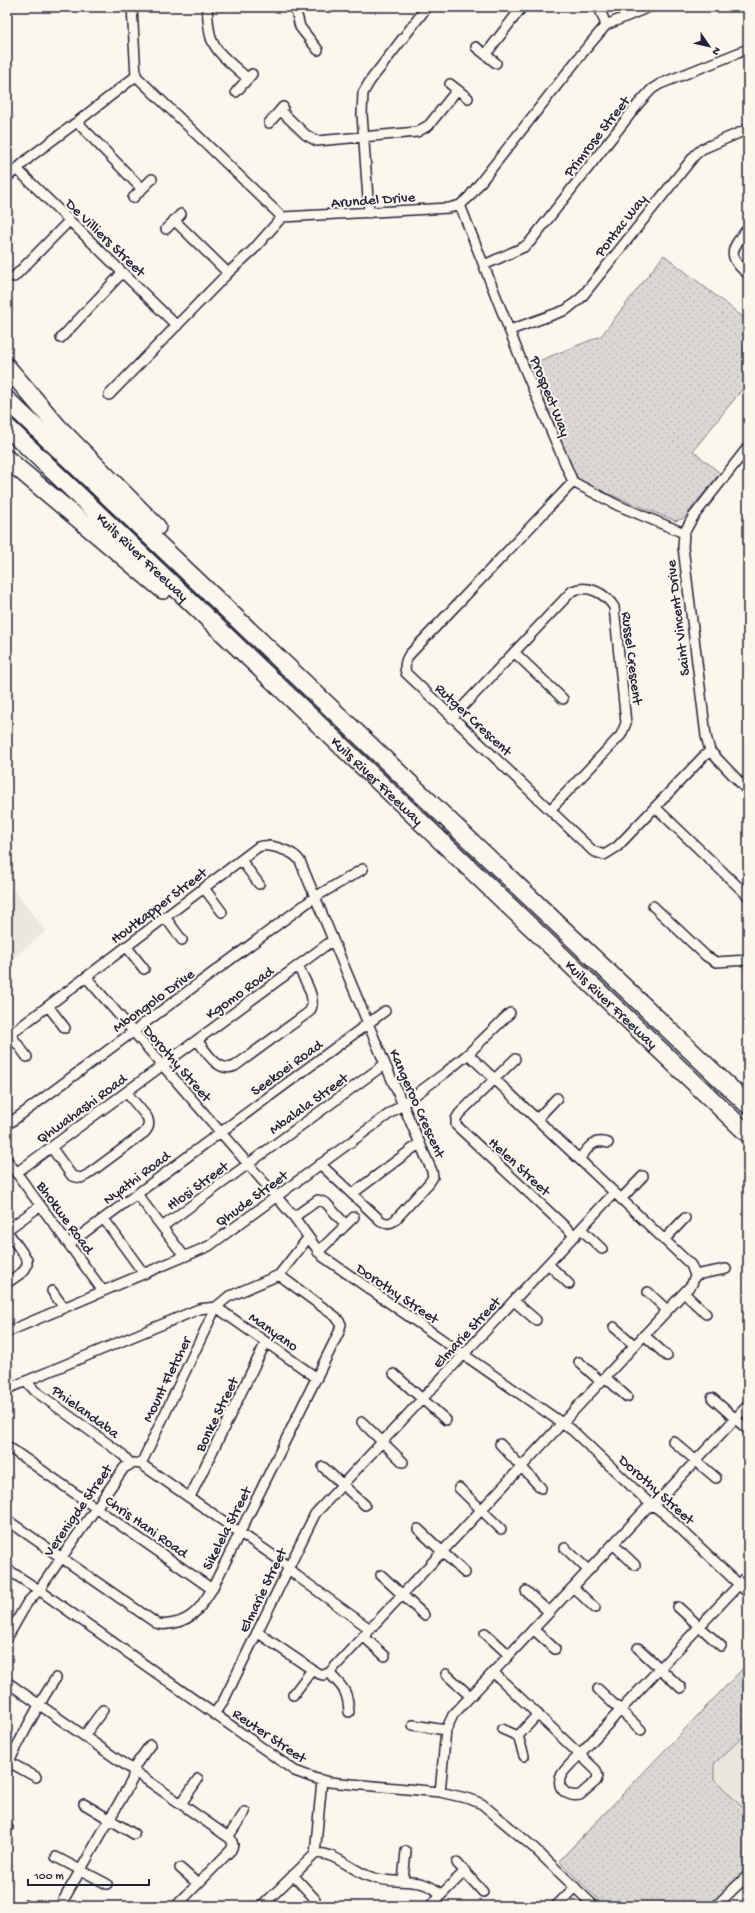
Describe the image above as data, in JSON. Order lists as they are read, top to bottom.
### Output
{
  "streets": {
    "highway": ["Kuils River Freeway"],
    "street": [
      "Primrose Street",
      "Arundel Drive",
      "Pontac Way",
      "De Villiers Street",
      "Prospect Way",
      "Saint Vincent Drive",
      "Russel Crescent",
      "Rutger Crescent",
      "Houtkapper Street",
      "Kgomo Road",
      "Mbongolo Drive",
      "Dorothy Street",
      "Seekoei Road",
      "Mbalala Street",
      "Kangeroo Crescent",
      "Qhwahashi Road",
      "Helen Street",
      "Nyathi Road",
      "Hlosi Street",
      "Qhude Street",
      "Bhokwe Road",
      "Manyano",
      "Elmarie Street",
      "Mount Fletcher",
      "Phielandaba",
      "Bonke Street",
      "Verenigde Street",
      "Chris Hani Road",
      "Sikelela Street",
      "Reuter Street"
    ]
  },
  "crossings": [
    ["Primrose Street", "Prospect Way"],
    ["Arundel Drive", "Prospect Way"],
    ["Pontac Way", "Prospect Way"],
    ["Prospect Way", "Rutger Crescent"],
    ["Saint Vincent Drive", "Rutger Crescent"],
    ["Russel Crescent", "Rutger Crescent"],
    ["Houtkapper Street", "Mbongolo Drive"],
    ["Houtkapper Street", "Dorothy Street"],
    ["Houtkapper Street", "Kangeroo Crescent"],
    ["Kgomo Road", "Dorothy Street"],
    ["Kgomo Road", "Kangeroo Crescent"],
    ["Kgomo Road", "Qhwahashi Road"],
    ["Mbongolo Drive", "Dorothy Street"],
    ["Mbongolo Drive", "Kangeroo Crescent"],
    ["Dorothy Street", "Seekoei Road"],
    ["Dorothy Street", "Mbalala Street"],
    ["Dorothy Street", "Qhwahashi Road"],
    ["Dorothy Street", "Nyathi Road"],
    ["Dorothy Street", "Hlosi Street"],
    ["Dorothy Street", "Qhude Street"],
    ["Dorothy Street", "Elmarie Street"],
    ["Seekoei Road", "Kangeroo Crescent"],
    ["Seekoei Road", "Nyathi Road"],
    ["Mbalala Street", "Kangeroo Crescent"],
    ["Mbalala Street", "Hlosi Street"],
    ["Kangeroo Crescent", "Qhude Street"],
    ["Qhwahashi Road", "Bhokwe Road"],
    ["Helen Street", "Elmarie Street"],
    ["Nyathi Road", "Bhokwe Road"],
    ["Qhude Street", "Bhokwe Road"],
    ["Manyano", "Mount Fletcher"],
    ["Manyano", "Bonke Street"],
    ["Manyano", "Sikelela Street"],
    ["Elmarie Street", "Verenigde Street"],
    ["Elmarie Street", "Reuter Street"],
    ["Mount Fletcher", "Verenigde Street"],
    ["Phielandaba", "Verenigde Street"],
    ["Bonke Street", "Verenigde Street"],
    ["Verenigde Street", "Chris Hani Road"],
    ["Verenigde Street", "Sikelela Street"],
    ["Verenigde Street", "Reuter Street"],
    ["Chris Hani Road", "Sikelela Street"]
  ],
  "scale_bar": "100 m",
  "north": "bottom right"
}
